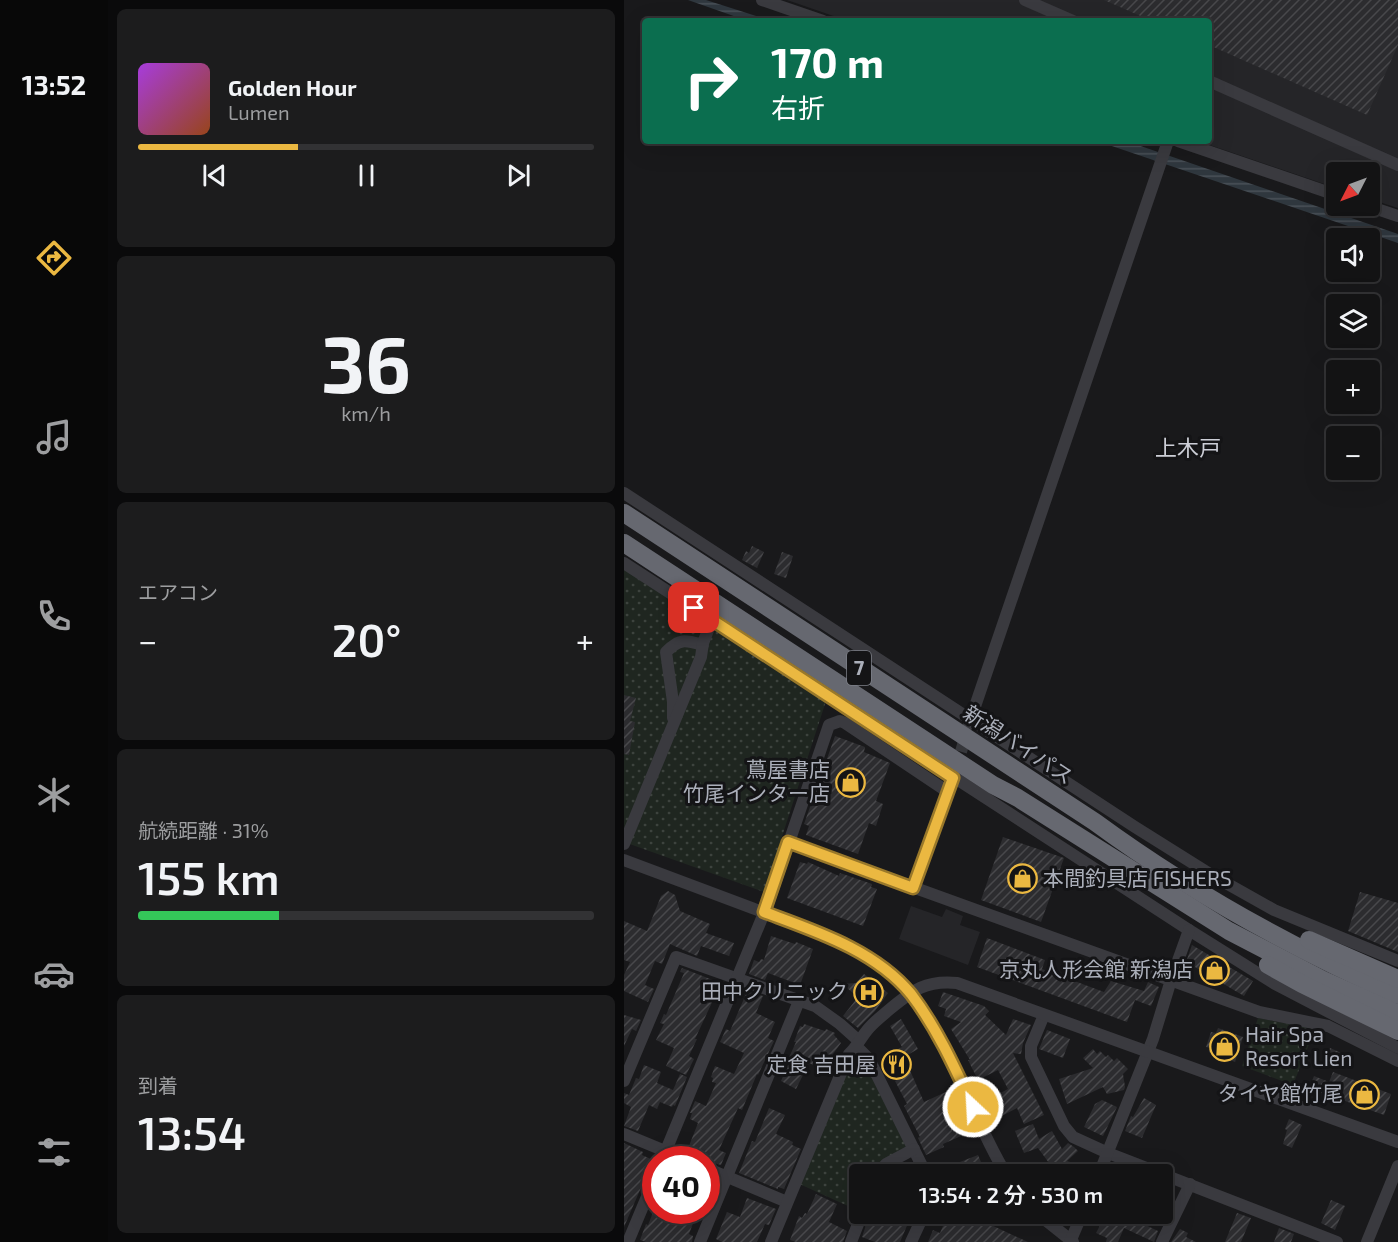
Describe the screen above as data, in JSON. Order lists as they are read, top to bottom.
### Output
{
  "streets": {
    "highway": ["7", "新潟バイパス"]
  },
  "districts": ["上木戸"],
  "places": {
    "shop": [
      "蔦屋書店 竹尾インター店",
      "本間釣具店 FISHERS",
      "京丸人形会館 新潟店",
      "Hair Spa Resort Lien",
      "タイヤ館竹尾"
    ],
    "hospital": ["田中クリニック"],
    "restaurant": ["定食 吉田屋"]
  },
  "north": "bottom left",
  "page": {
    "tabs": "13:52",
    "turn": ["170 m", "右折"],
    "song": ["Golden Hour", "Lumen"],
    "map_buttons": ["+", "−"],
    "tile": [
      ["36", "km/h"],
      "エアコン",
      ["航続距離 · 31%", "155 km"],
      ["到着", "13:54"]
    ],
    "heat": ["−", "20°", "+"],
    "limit": "40",
    "trip": "13:54 · 2 分 · 530 m"
  }
}
